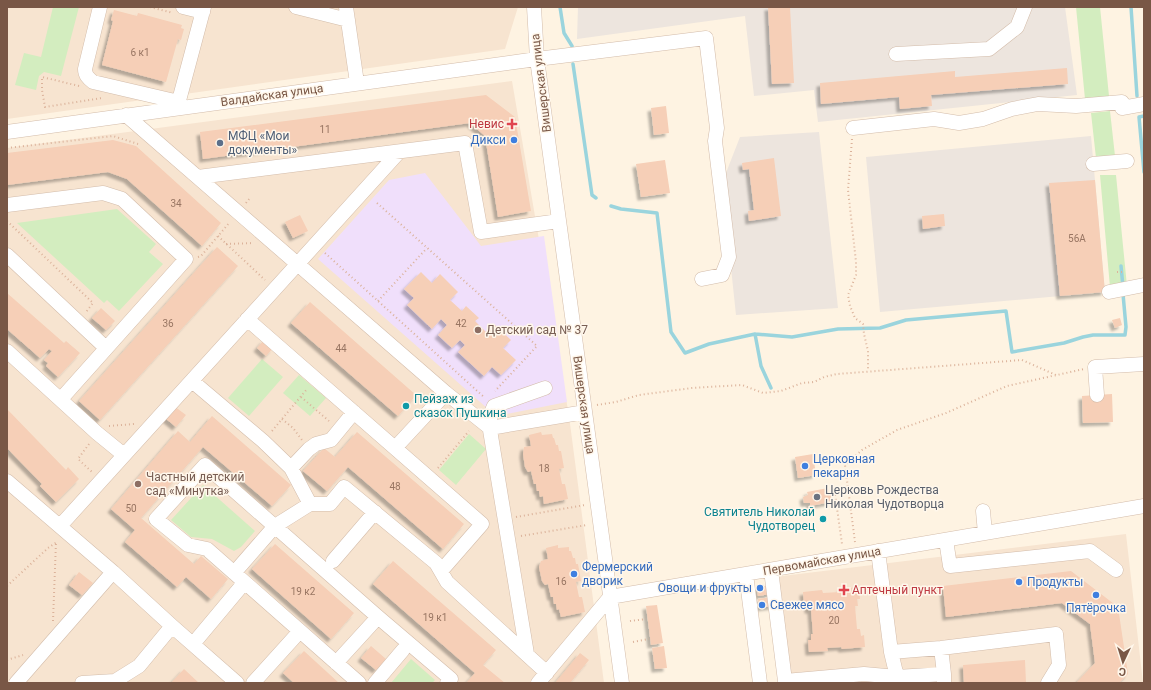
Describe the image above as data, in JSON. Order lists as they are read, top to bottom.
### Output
{
  "streets": {
    "street": ["Вишерская улица", "Валдайская улица", "Первомайская улица"]
  },
  "crossings": [
    ["Вишерская улица", "Валдайская улица"],
    ["Вишерская улица", "Первомайская улица"]
  ],
  "places": {
    "health": ["Невис", "Аптечный пункт"],
    "other": [
      "Дикси",
      "МФЦ «Мои документы»",
      "Детский сад № 37",
      "Пейзаж из сказок Пушкина",
      "Церковная пекарня",
      "Частный детский сад «Минутка»",
      "Церковь Рождества Николая Чудотворца",
      "Святитель Николай Чудотворец",
      "Фермерский дворик",
      "Продукты",
      "Овощи и фрукты",
      "Пятёрочка",
      "Свежее мясо"
    ]
  },
  "house_numbers": [
    "6 к1",
    "11",
    "34",
    "56А",
    "36",
    "42",
    "44",
    "18",
    "48",
    "50",
    "16",
    "19 к2",
    "19 к1",
    "20"
  ],
  "north": "bottom"
}
